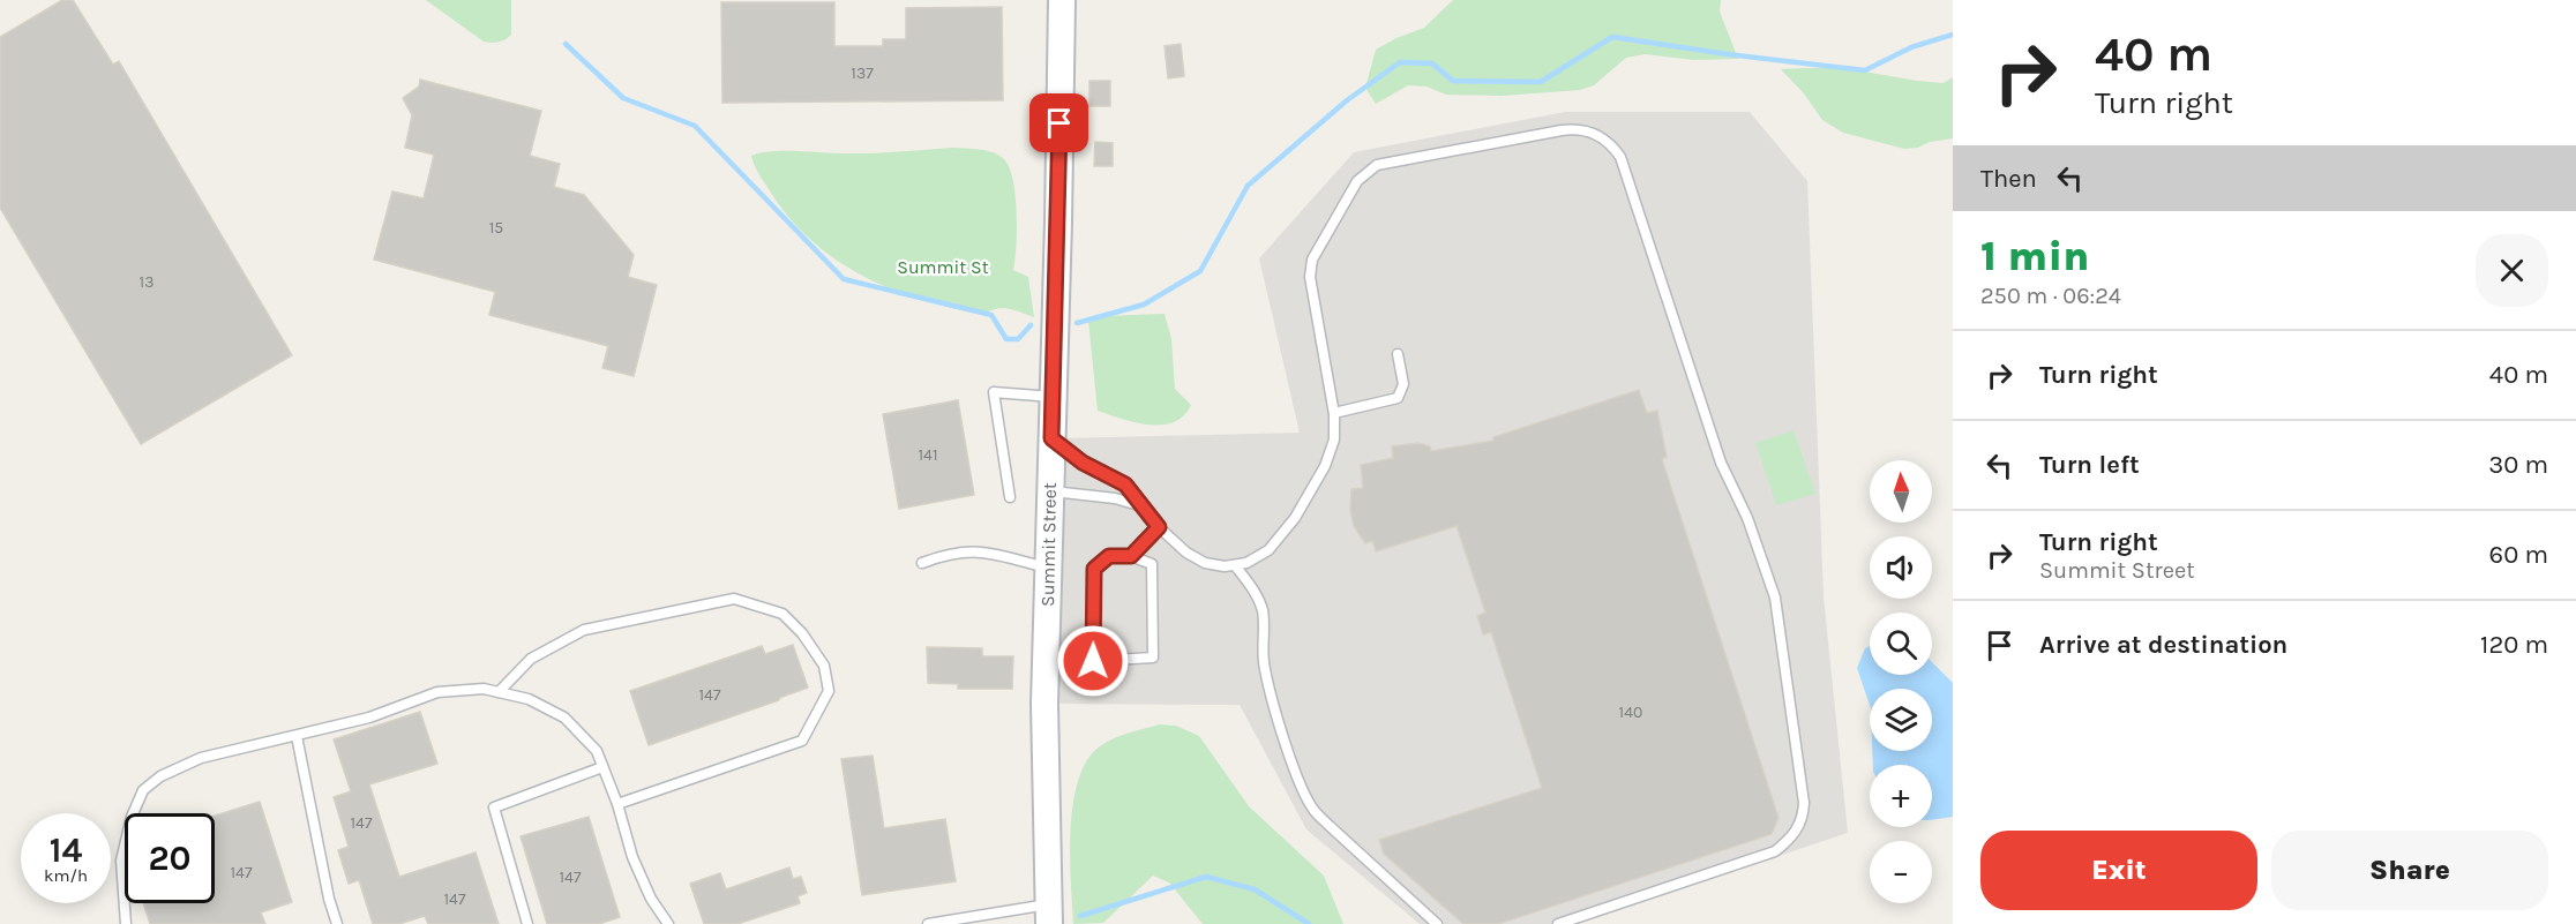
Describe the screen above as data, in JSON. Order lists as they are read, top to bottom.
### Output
{
  "streets": {
    "main road": ["Summit Street"]
  },
  "parks": ["Summit St"],
  "house_numbers": [
    "137",
    "15",
    "13",
    "141",
    "147",
    "140",
    "147",
    "147",
    "147",
    "147"
  ],
  "north": "top",
  "page": {
    "turn": ["40 m", "Turn right"],
    "then": "Then",
    "heading": ["1 min", "250 m · 06:24"],
    "list": [
      {
        "name": "Turn right",
        "value": "40 m"
      },
      {
        "name": "Turn left",
        "value": "30 m"
      },
      {
        "name": "Turn right",
        "note": "Summit Street",
        "value": "60 m"
      },
      {
        "name": "Arrive at destination",
        "value": "120 m"
      }
    ],
    "map_buttons": ["+", "−"],
    "speed": "14 km/h",
    "limit": "20",
    "buttons": ["Exit", "Share"]
  }
}
